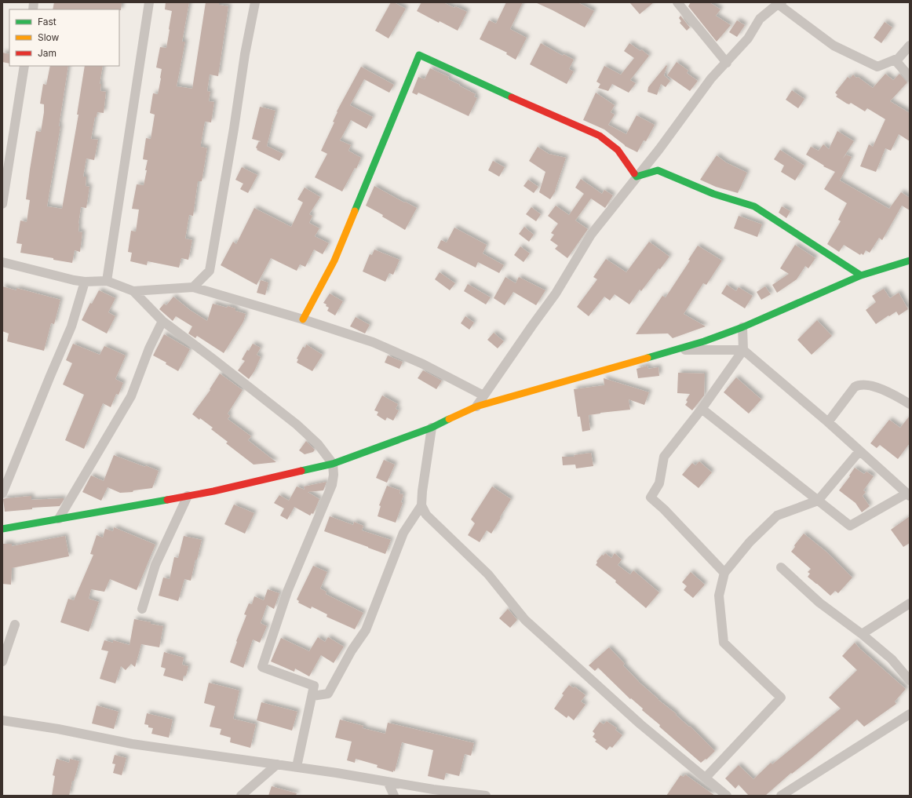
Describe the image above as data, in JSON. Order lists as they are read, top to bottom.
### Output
{
  "legend": ["Fast", "Slow", "Jam"]
}
